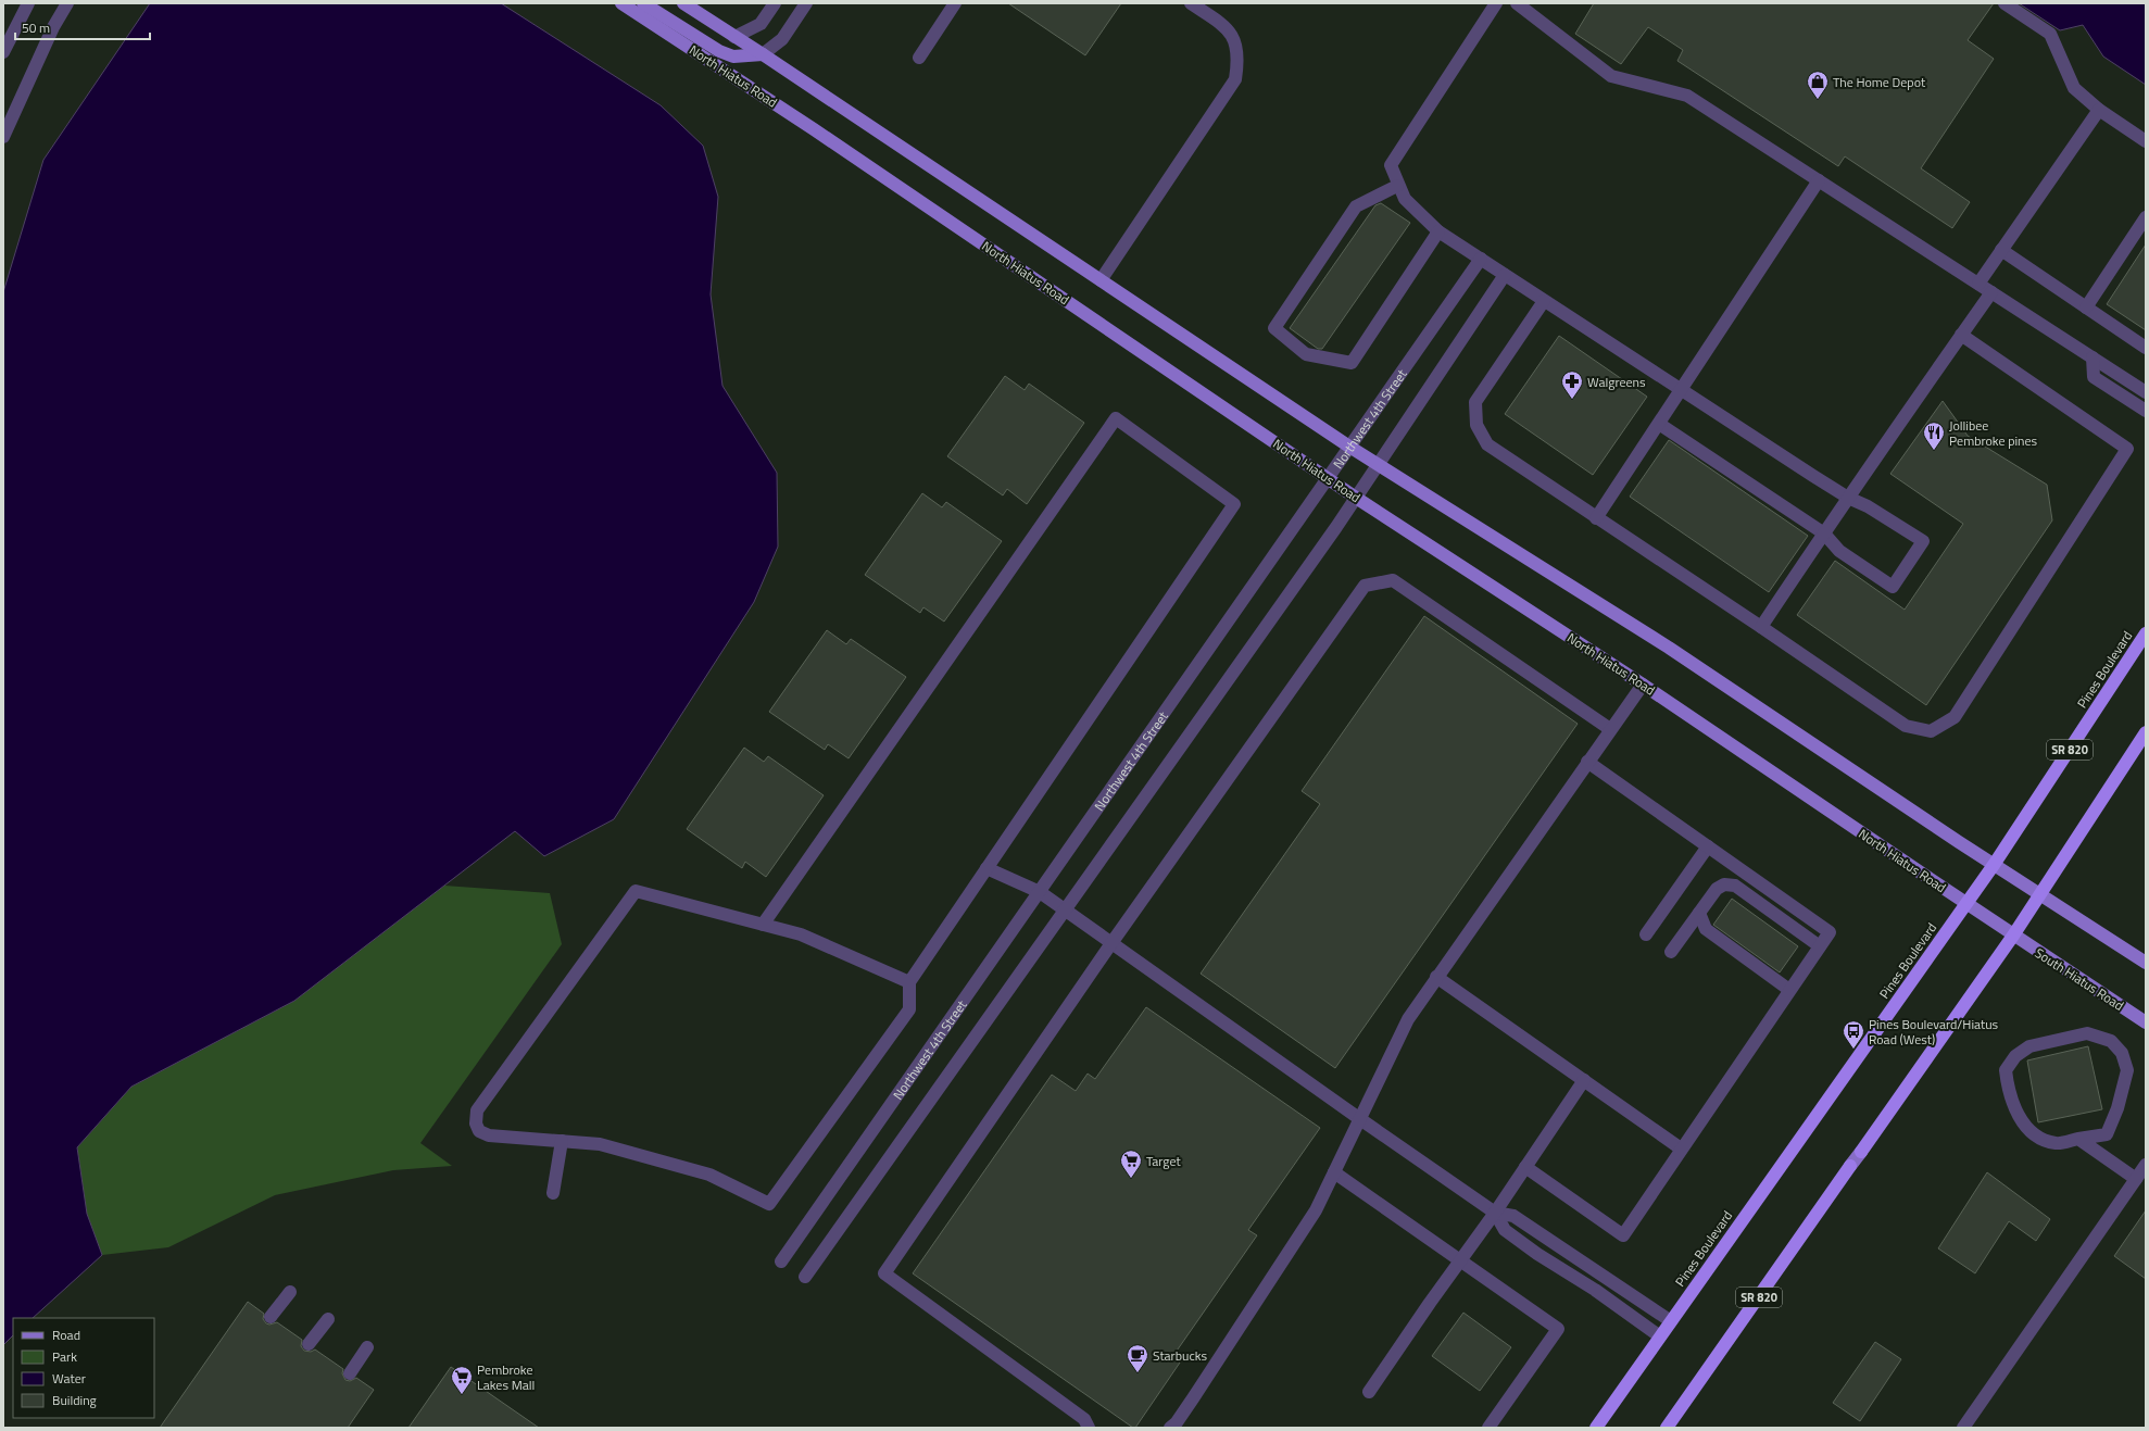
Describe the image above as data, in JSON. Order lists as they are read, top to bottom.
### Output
{
  "streets": {
    "highway": ["Pines Boulevard", "SR 820"],
    "main road": ["North Hiatus Road", "South Hiatus Road"],
    "street": ["Northwest 4th Street"]
  },
  "crossings": [
    ["North Hiatus Road", "Northwest 4th Street"],
    ["North Hiatus Road", "Pines Boulevard"],
    ["North Hiatus Road", "SR 820"],
    ["North Hiatus Road", "South Hiatus Road"],
    ["SR 820", "South Hiatus Road"]
  ],
  "places": {
    "shop": ["The Home Depot"],
    "pharmacy": ["Walgreens"],
    "restaurant": ["Jollibee Pembroke pines"],
    "bus stop": ["Pines Boulevard/Hiatus Road (West)"],
    "supermarket": ["Target", "Pembroke Lakes Mall"],
    "cafe": ["Starbucks"]
  },
  "legend": [
    "Road",
    "Park",
    "Water",
    "Building"
  ],
  "scale_bar": "50 m"
}
